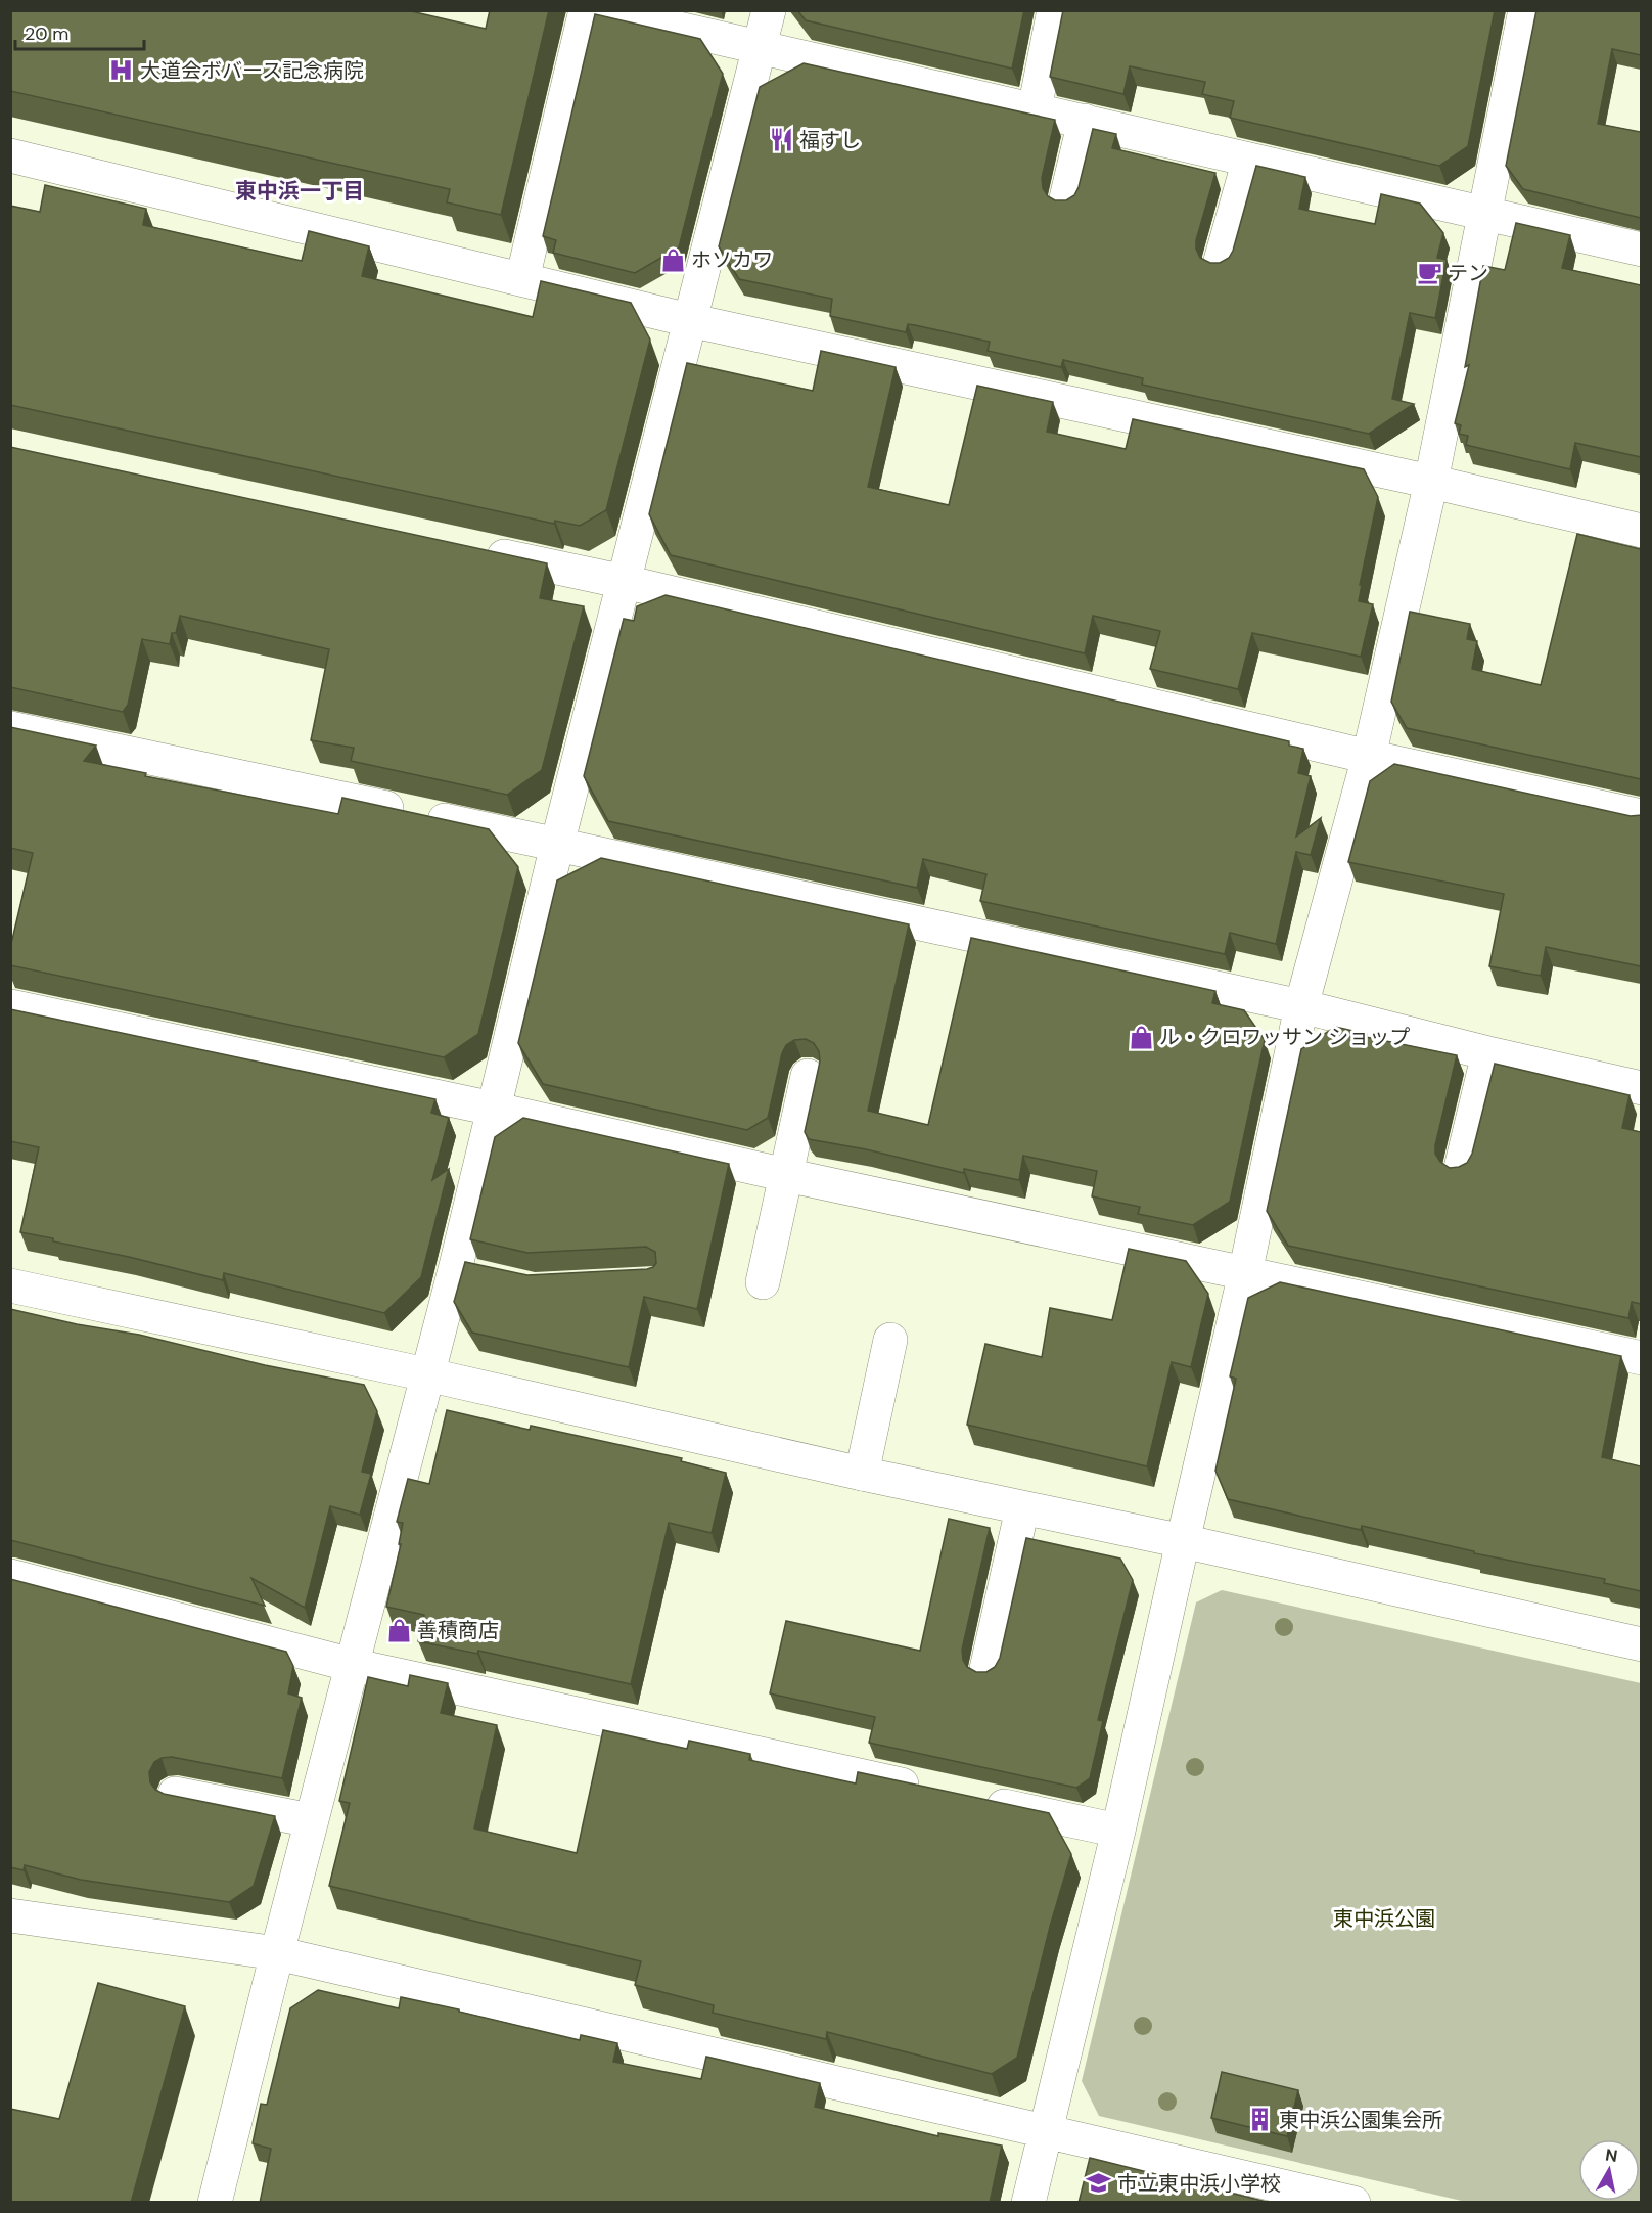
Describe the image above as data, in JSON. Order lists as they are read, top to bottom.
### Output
{
  "districts": ["東中浜一丁目"],
  "parks": ["東中浜公園"],
  "places": {
    "hospital": ["大道会ボバース記念病院"],
    "restaurant": ["福すし"],
    "shop": ["ホソカワ", "ル・クロワッサン ショップ", "善積商店"],
    "cafe": ["テン"],
    "building": ["東中浜公園集会所"],
    "school or university": ["市立東中浜小学校"]
  },
  "scale_bar": "20 m",
  "north": "top"
}
